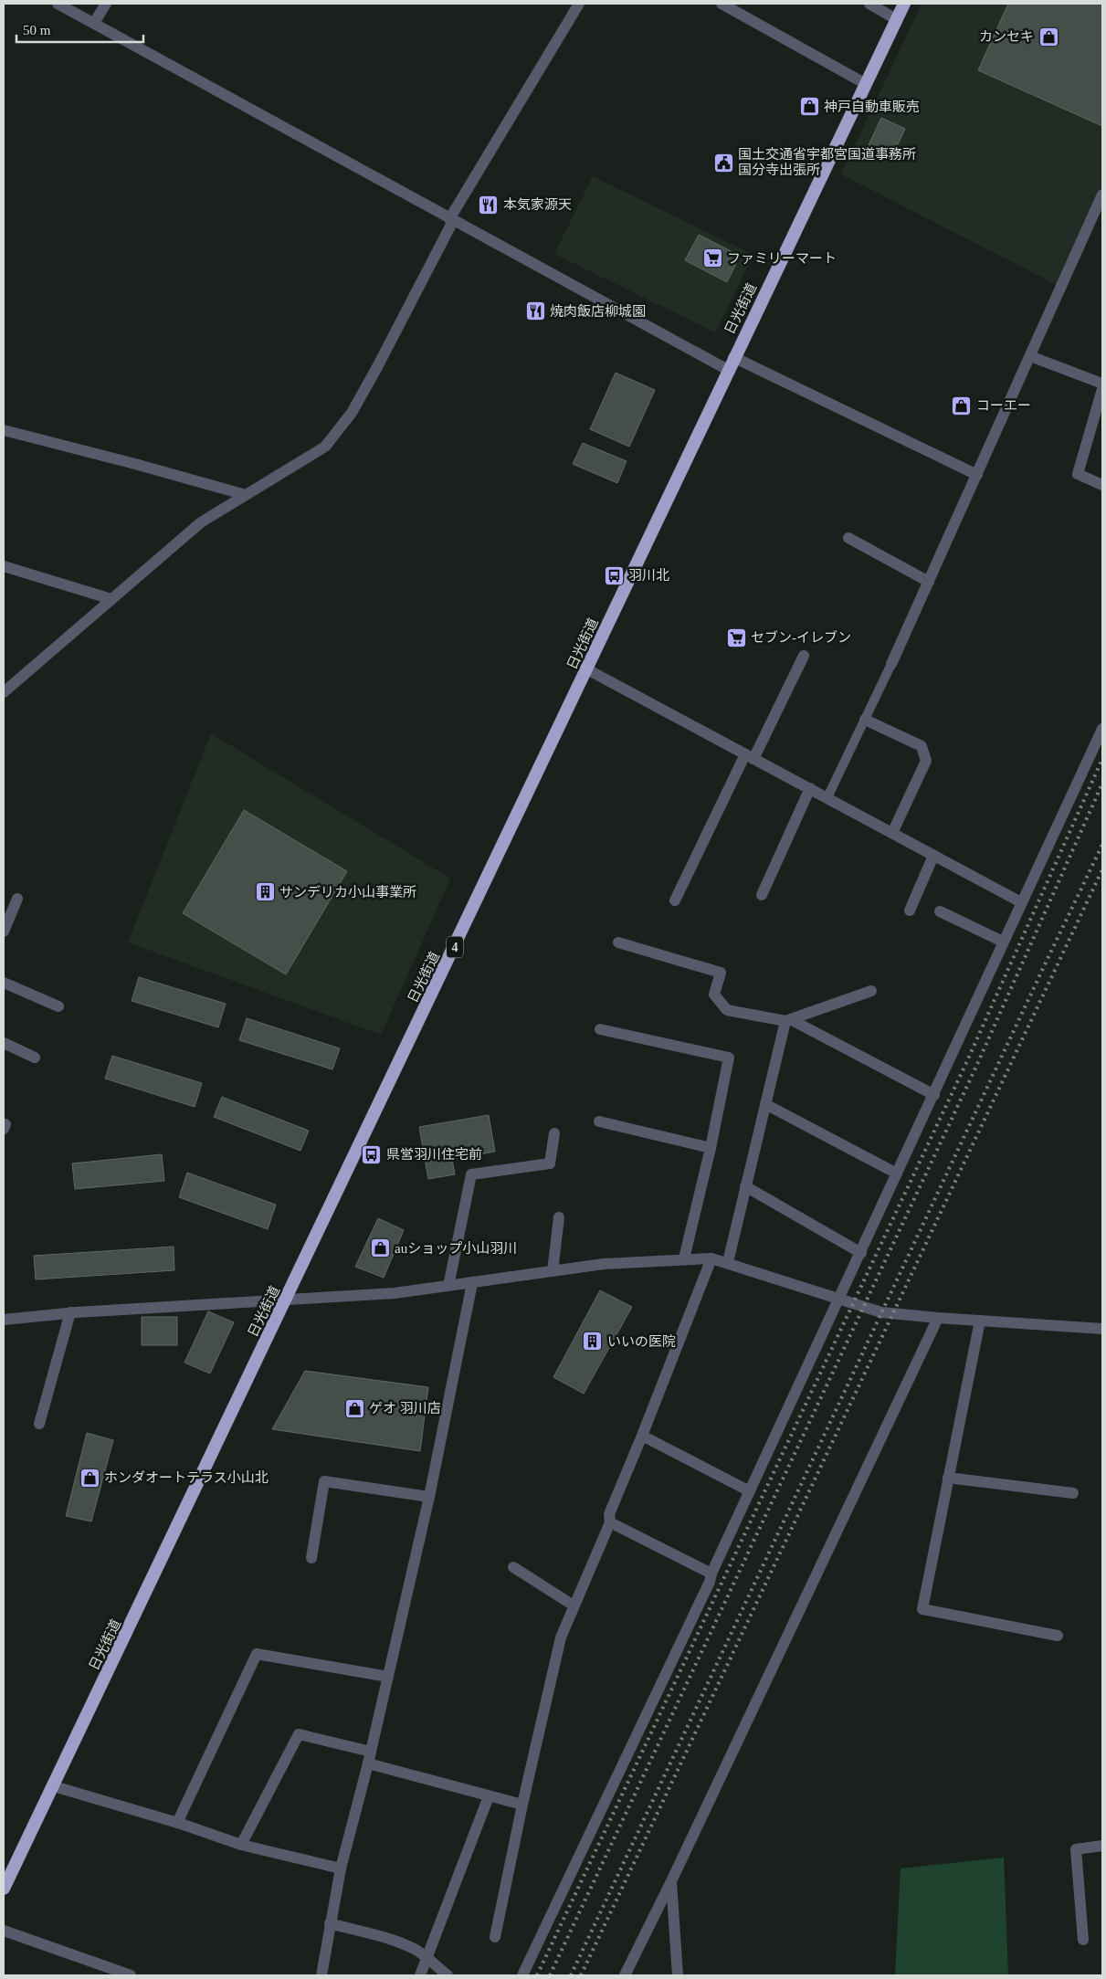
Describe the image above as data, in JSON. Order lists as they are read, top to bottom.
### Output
{
  "streets": {
    "highway": ["日光街道", "4"]
  },
  "places": {
    "shop": [
      "カンセキ",
      "神戸自動車販売",
      "コーエー",
      "auショップ小山羽川",
      "ゲオ 羽川店",
      "ホンダオートテラス小山北"
    ],
    "public building": ["国土交通省宇都宮国道事務所 国分寺出張所"],
    "restaurant": ["本気家源天", "焼肉飯店柳城園"],
    "supermarket": ["ファミリーマート", "セブン-イレブン"],
    "bus stop": ["羽川北", "県営羽川住宅前"],
    "building": ["サンデリカ小山事業所", "いいの医院"]
  },
  "scale_bar": "50 m"
}
